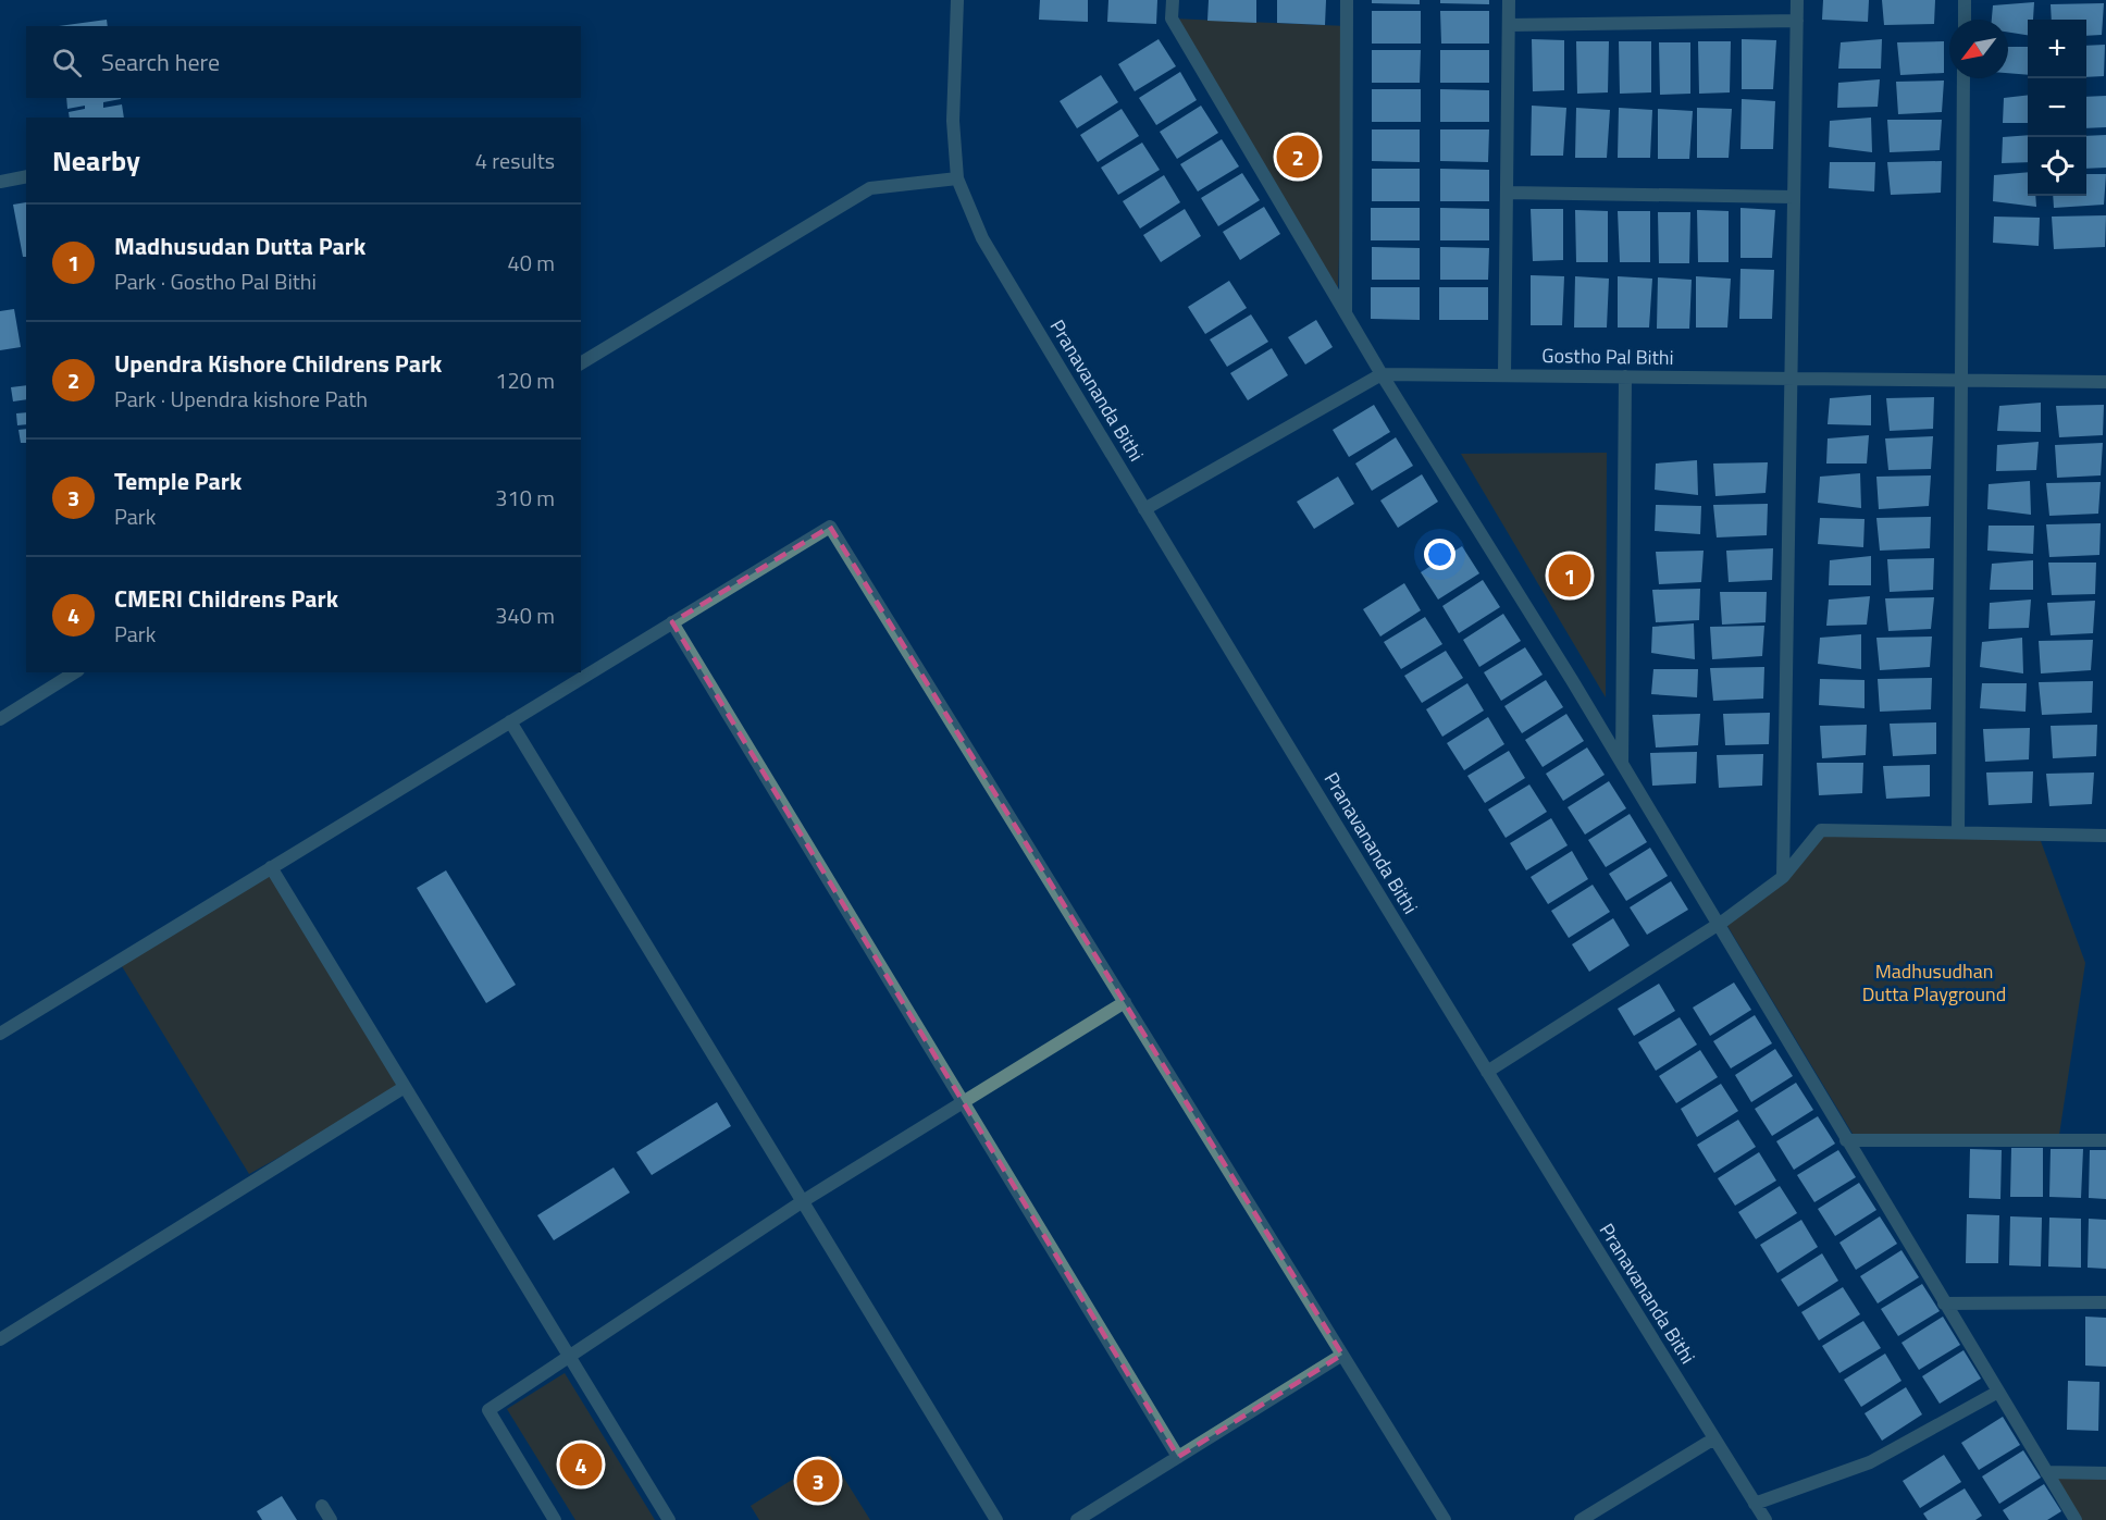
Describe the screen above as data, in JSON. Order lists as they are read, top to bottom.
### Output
{
  "streets": {
    "street": ["Gostho Pal Bithi", "Pranavananda Bithi"]
  },
  "parks": ["Madhusudhan Dutta Playground"],
  "north": "bottom left",
  "page": {
    "map_buttons": ["+", "−"],
    "search": "Search here",
    "heading": ["Nearby", "4 results"],
    "pins": [
      "2",
      "1",
      "4",
      "3"
    ],
    "list": [
      {
        "mark": "1",
        "name": "Madhusudan Dutta Park",
        "note": "Park · Gostho Pal Bithi",
        "value": "40 m"
      },
      {
        "mark": "2",
        "name": "Upendra Kishore Childrens Park",
        "note": "Park · Upendra kishore Path",
        "value": "120 m"
      },
      {
        "mark": "3",
        "name": "Temple Park",
        "note": "Park",
        "value": "310 m"
      },
      {
        "mark": "4",
        "name": "CMERI Childrens Park",
        "note": "Park",
        "value": "340 m"
      }
    ]
  }
}
